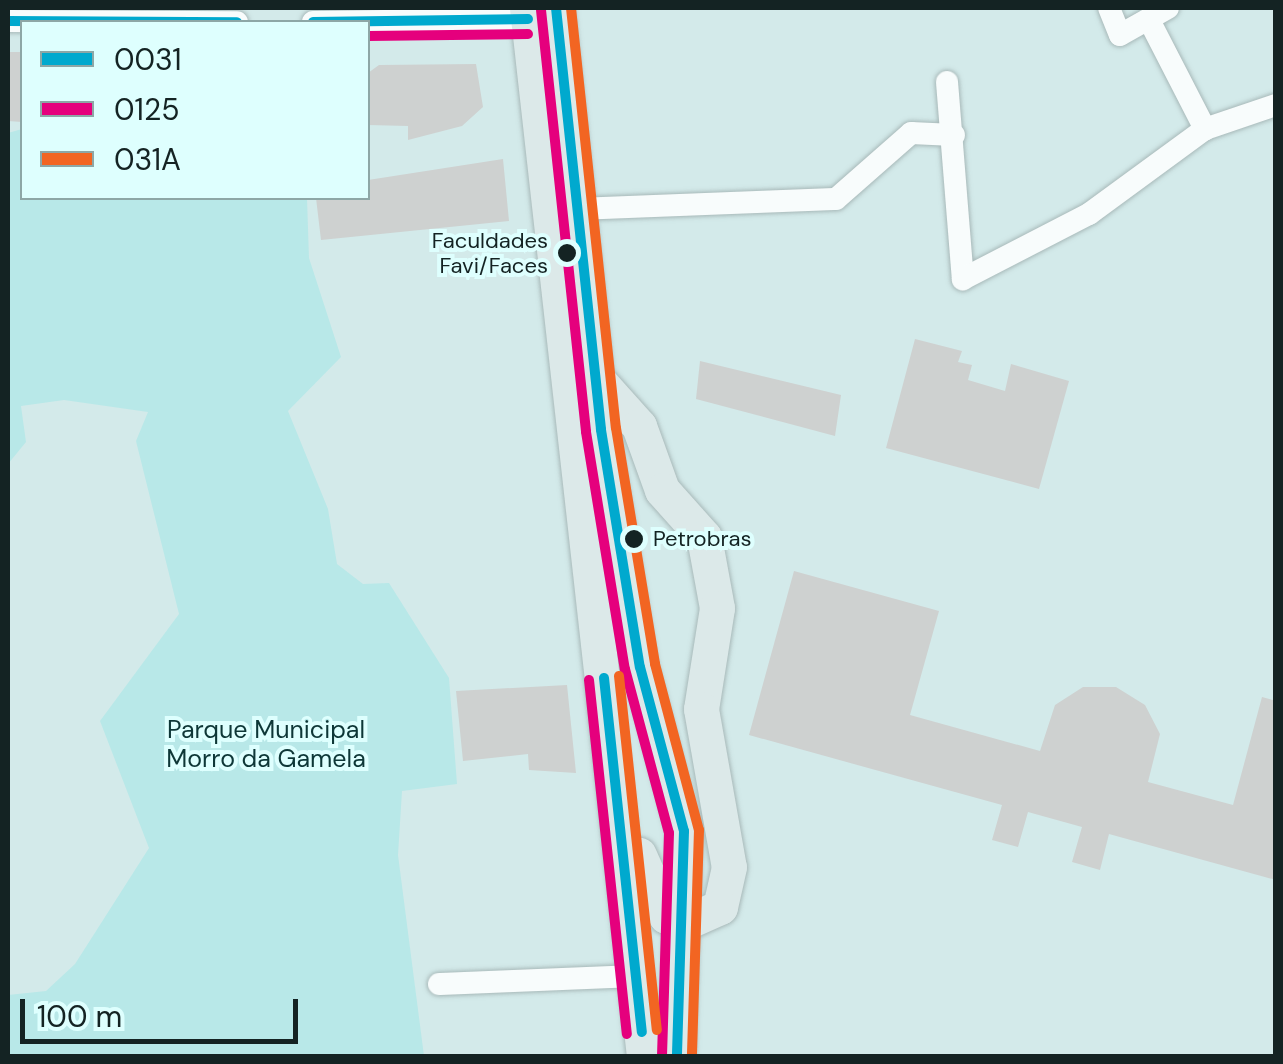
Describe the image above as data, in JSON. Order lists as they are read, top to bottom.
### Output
{
  "parks": ["Parque Municipal Morro da Gamela"],
  "places": ["Faculdades Favi/Faces", "Petrobras"],
  "lines": ["transit line 0031", "transit line 031A", "transit line 0125"],
  "legend": ["0031", "0125", "031A"],
  "scale_bar": "100 m"
}
